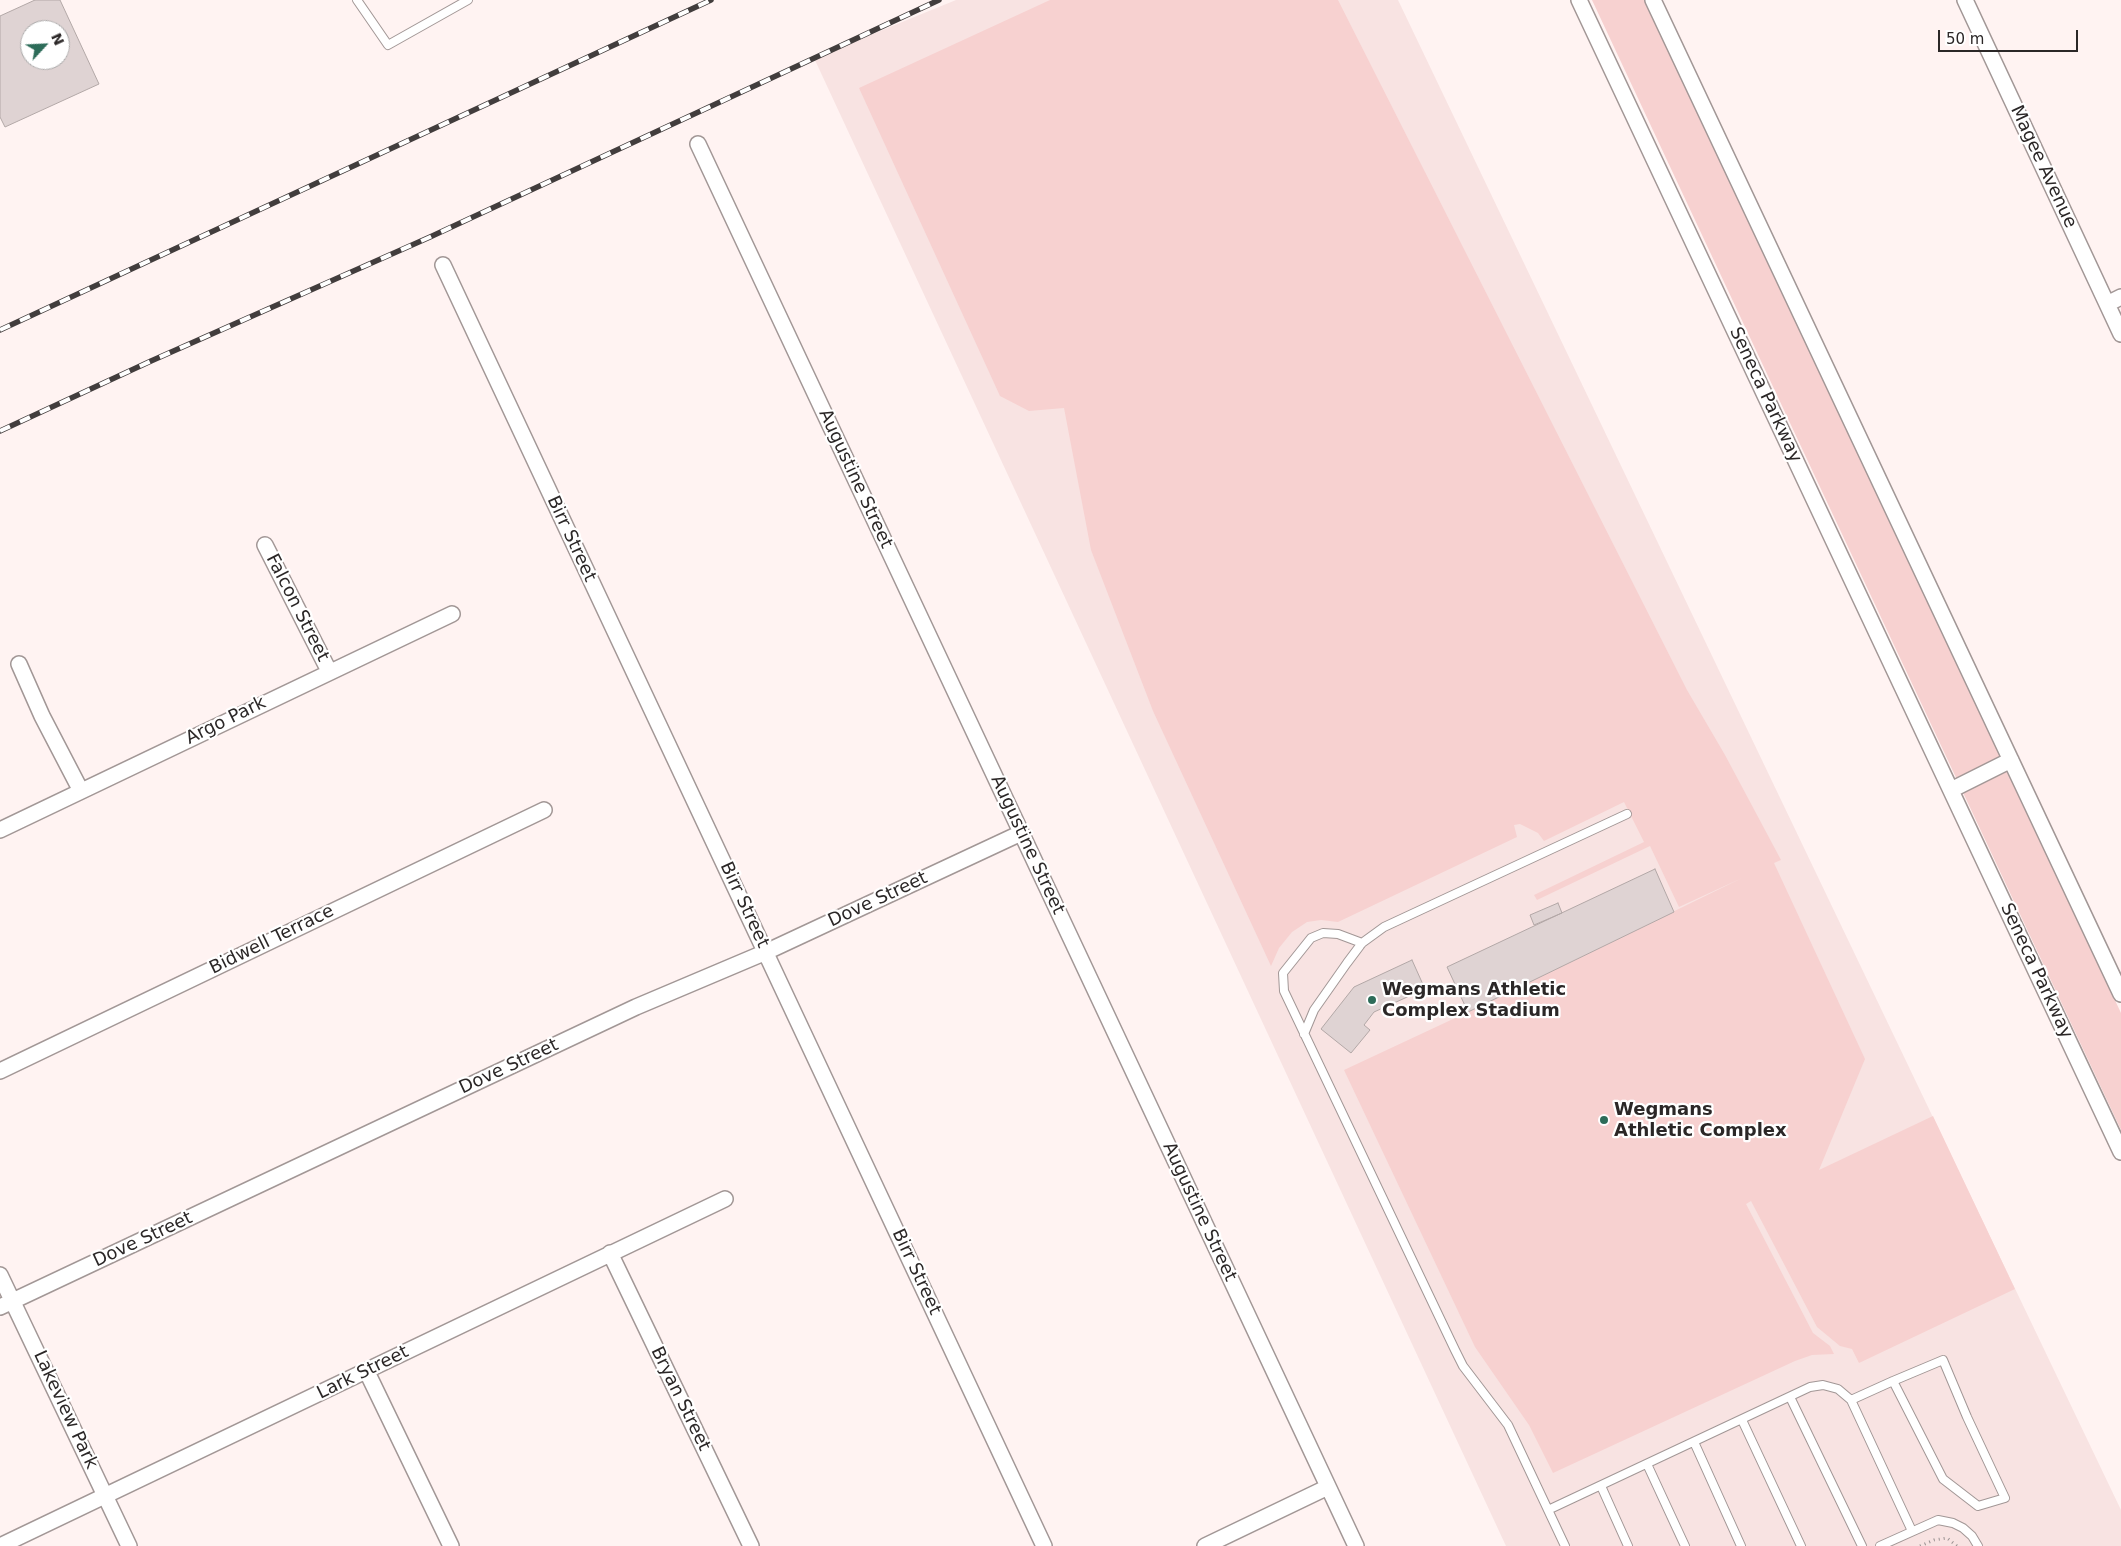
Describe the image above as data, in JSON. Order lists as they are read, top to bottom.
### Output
{
  "streets": {
    "street": [
      "Magee Avenue",
      "Seneca Parkway",
      "Augustine Street",
      "Birr Street",
      "Falcon Street",
      "Argo Park",
      "Dove Street",
      "Bidwell Terrace",
      "Lark Street",
      "Bryan Street",
      "Lakeview Park"
    ]
  },
  "crossings": [
    ["Augustine Street", "Dove Street"],
    ["Birr Street", "Dove Street"],
    ["Falcon Street", "Argo Park"],
    ["Dove Street", "Lakeview Park"],
    ["Lark Street", "Bryan Street"],
    ["Lark Street", "Lakeview Park"]
  ],
  "places": ["Wegmans Athletic Complex Stadium", "Wegmans Athletic Complex"],
  "scale_bar": "50 m",
  "north": "top right"
}
